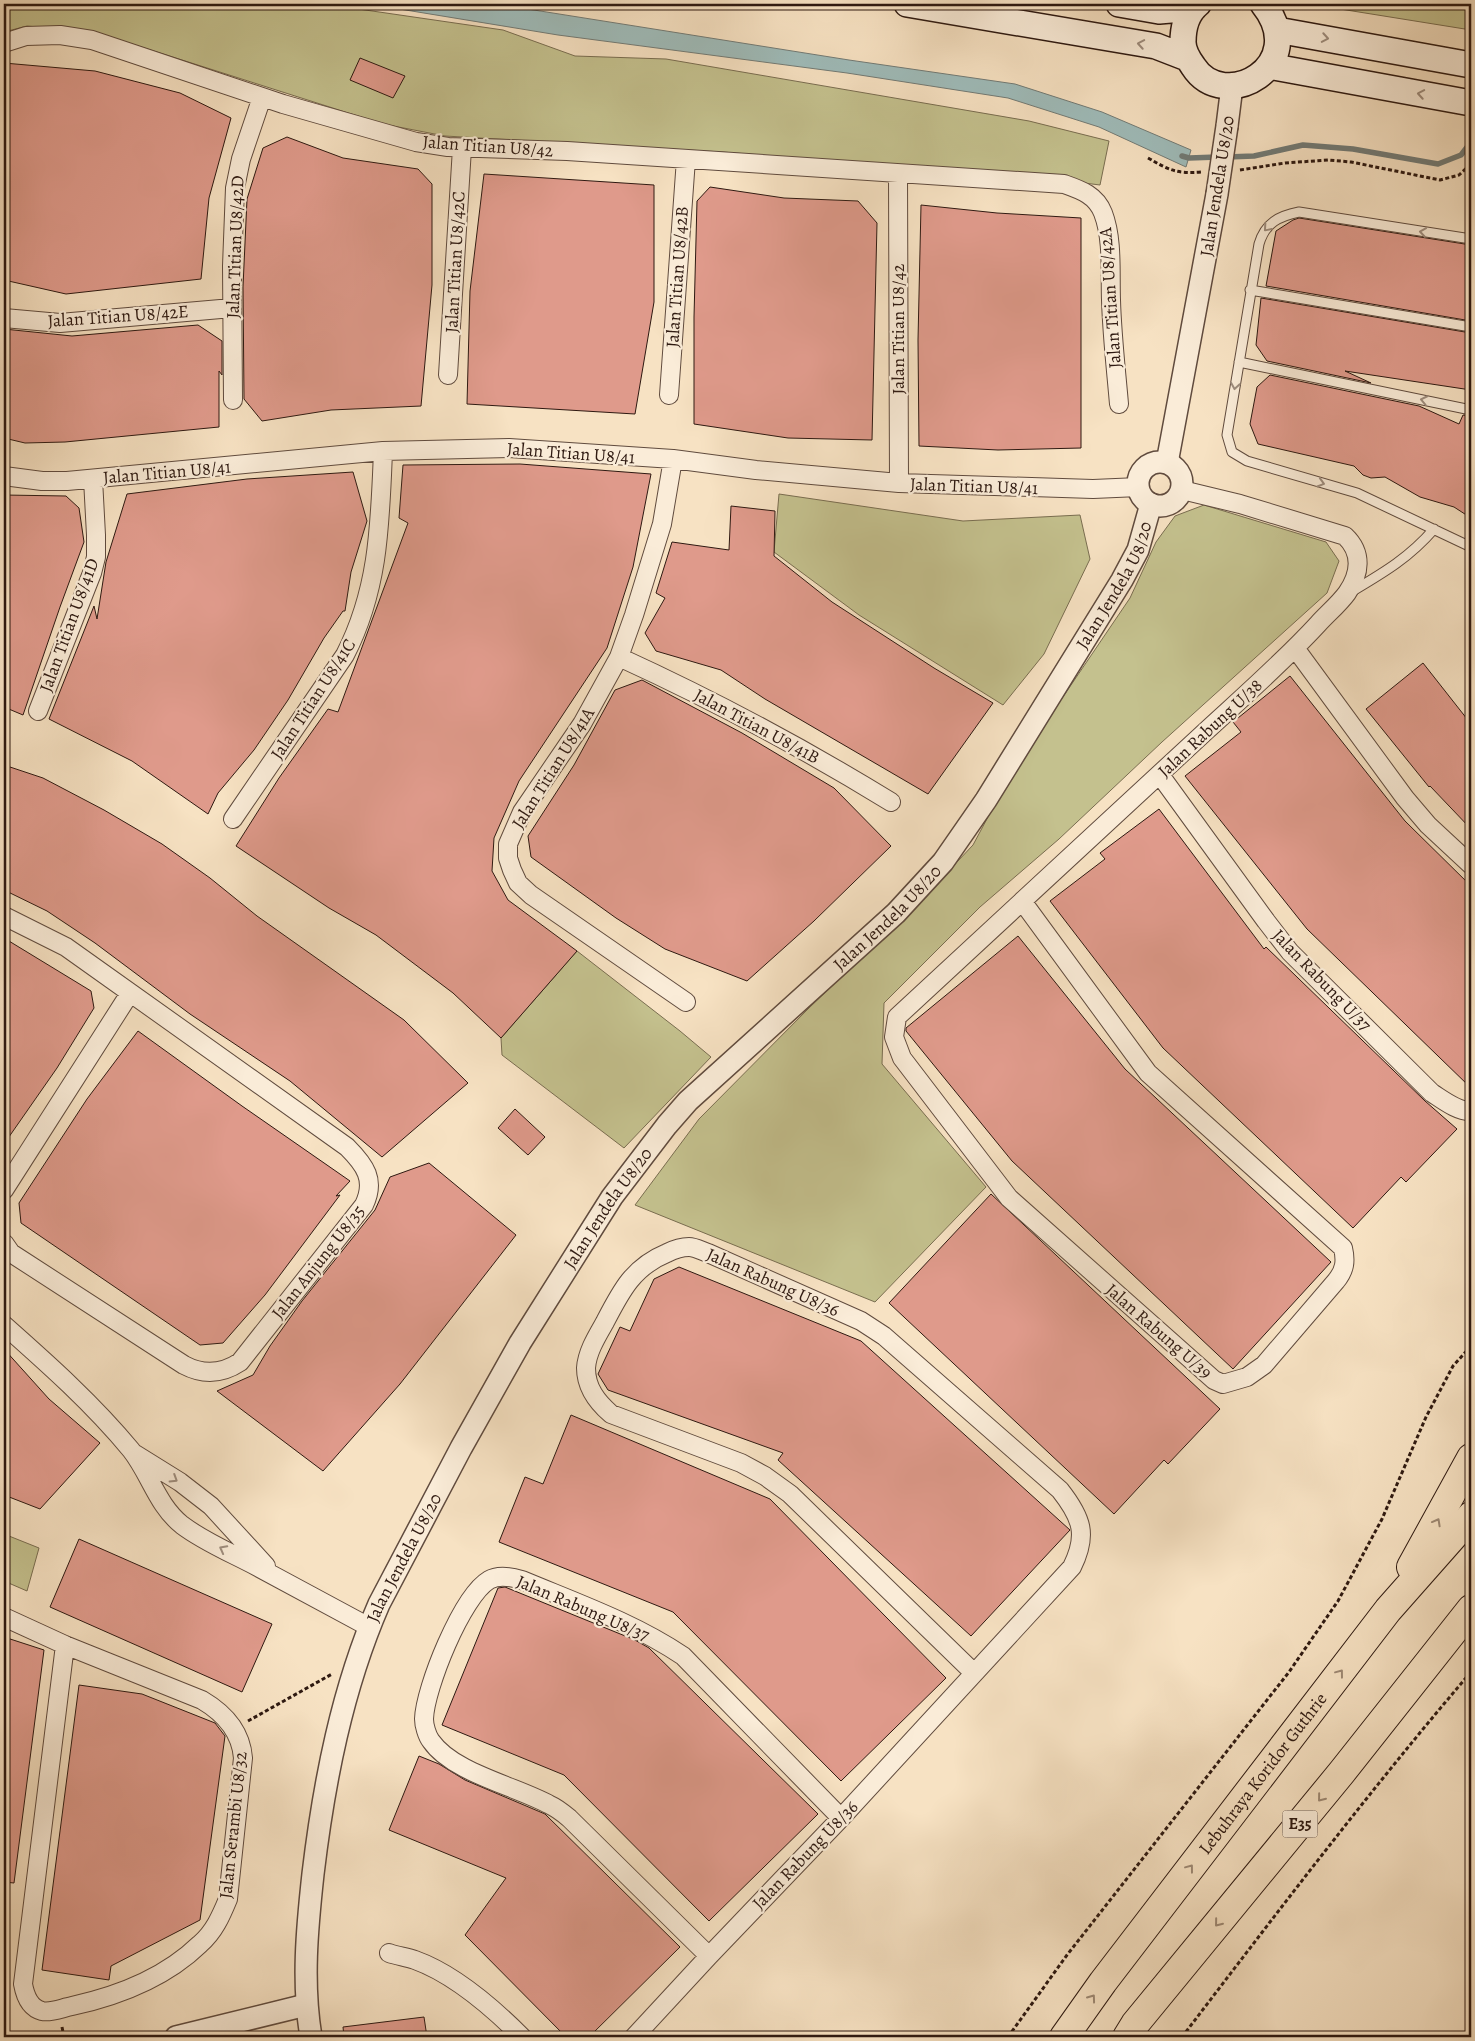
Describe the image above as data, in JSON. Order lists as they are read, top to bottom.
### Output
{
  "streets": {
    "highway": ["Lebuhraya Koridor Guthrie", "E35"],
    "street": [
      "Jalan Titian U8/42",
      "Jalan Jendela U8/20",
      "Jalan Titian U8/42D",
      "Jalan Titian U8/42C",
      "Jalan Titian U8/42B",
      "Jalan Titian U8/42A",
      "Jalan Titian U8/42E",
      "Jalan Titian U8/41",
      "Jalan Titian U8/41D",
      "Jalan Titian U8/41C",
      "Jalan Titian U8/41B",
      "Jalan Rabung U/38",
      "Jalan Titian U8/41A",
      "Jalan Rabung U/37",
      "Jalan Anjung U8/35",
      "Jalan Rabung U8/36",
      "Jalan Rabung U/39",
      "Jalan Rabung U8/37",
      "Jalan Serambi U8/32"
    ]
  },
  "crossings": [
    ["Jalan Titian U8/42", "Jalan Titian U8/42D"],
    ["Jalan Titian U8/42", "Jalan Titian U8/42C"],
    ["Jalan Titian U8/42", "Jalan Titian U8/42B"],
    ["Jalan Titian U8/42", "Jalan Titian U8/42A"],
    ["Jalan Titian U8/42", "Jalan Titian U8/41"],
    ["Jalan Jendela U8/20", "Jalan Titian U8/41"],
    ["Jalan Jendela U8/20", "Jalan Rabung U/38"],
    ["Jalan Titian U8/42D", "Jalan Titian U8/42E"],
    ["Jalan Titian U8/41", "Jalan Titian U8/41D"],
    ["Jalan Titian U8/41", "Jalan Titian U8/41C"],
    ["Jalan Titian U8/41", "Jalan Rabung U/38"],
    ["Jalan Titian U8/41", "Jalan Titian U8/41A"],
    ["Jalan Titian U8/41B", "Jalan Titian U8/41A"],
    ["Jalan Rabung U/38", "Jalan Rabung U/37"],
    ["Jalan Rabung U/38", "Jalan Rabung U/39"],
    ["Jalan Rabung U8/36", "Jalan Rabung U8/37"]
  ]
}
